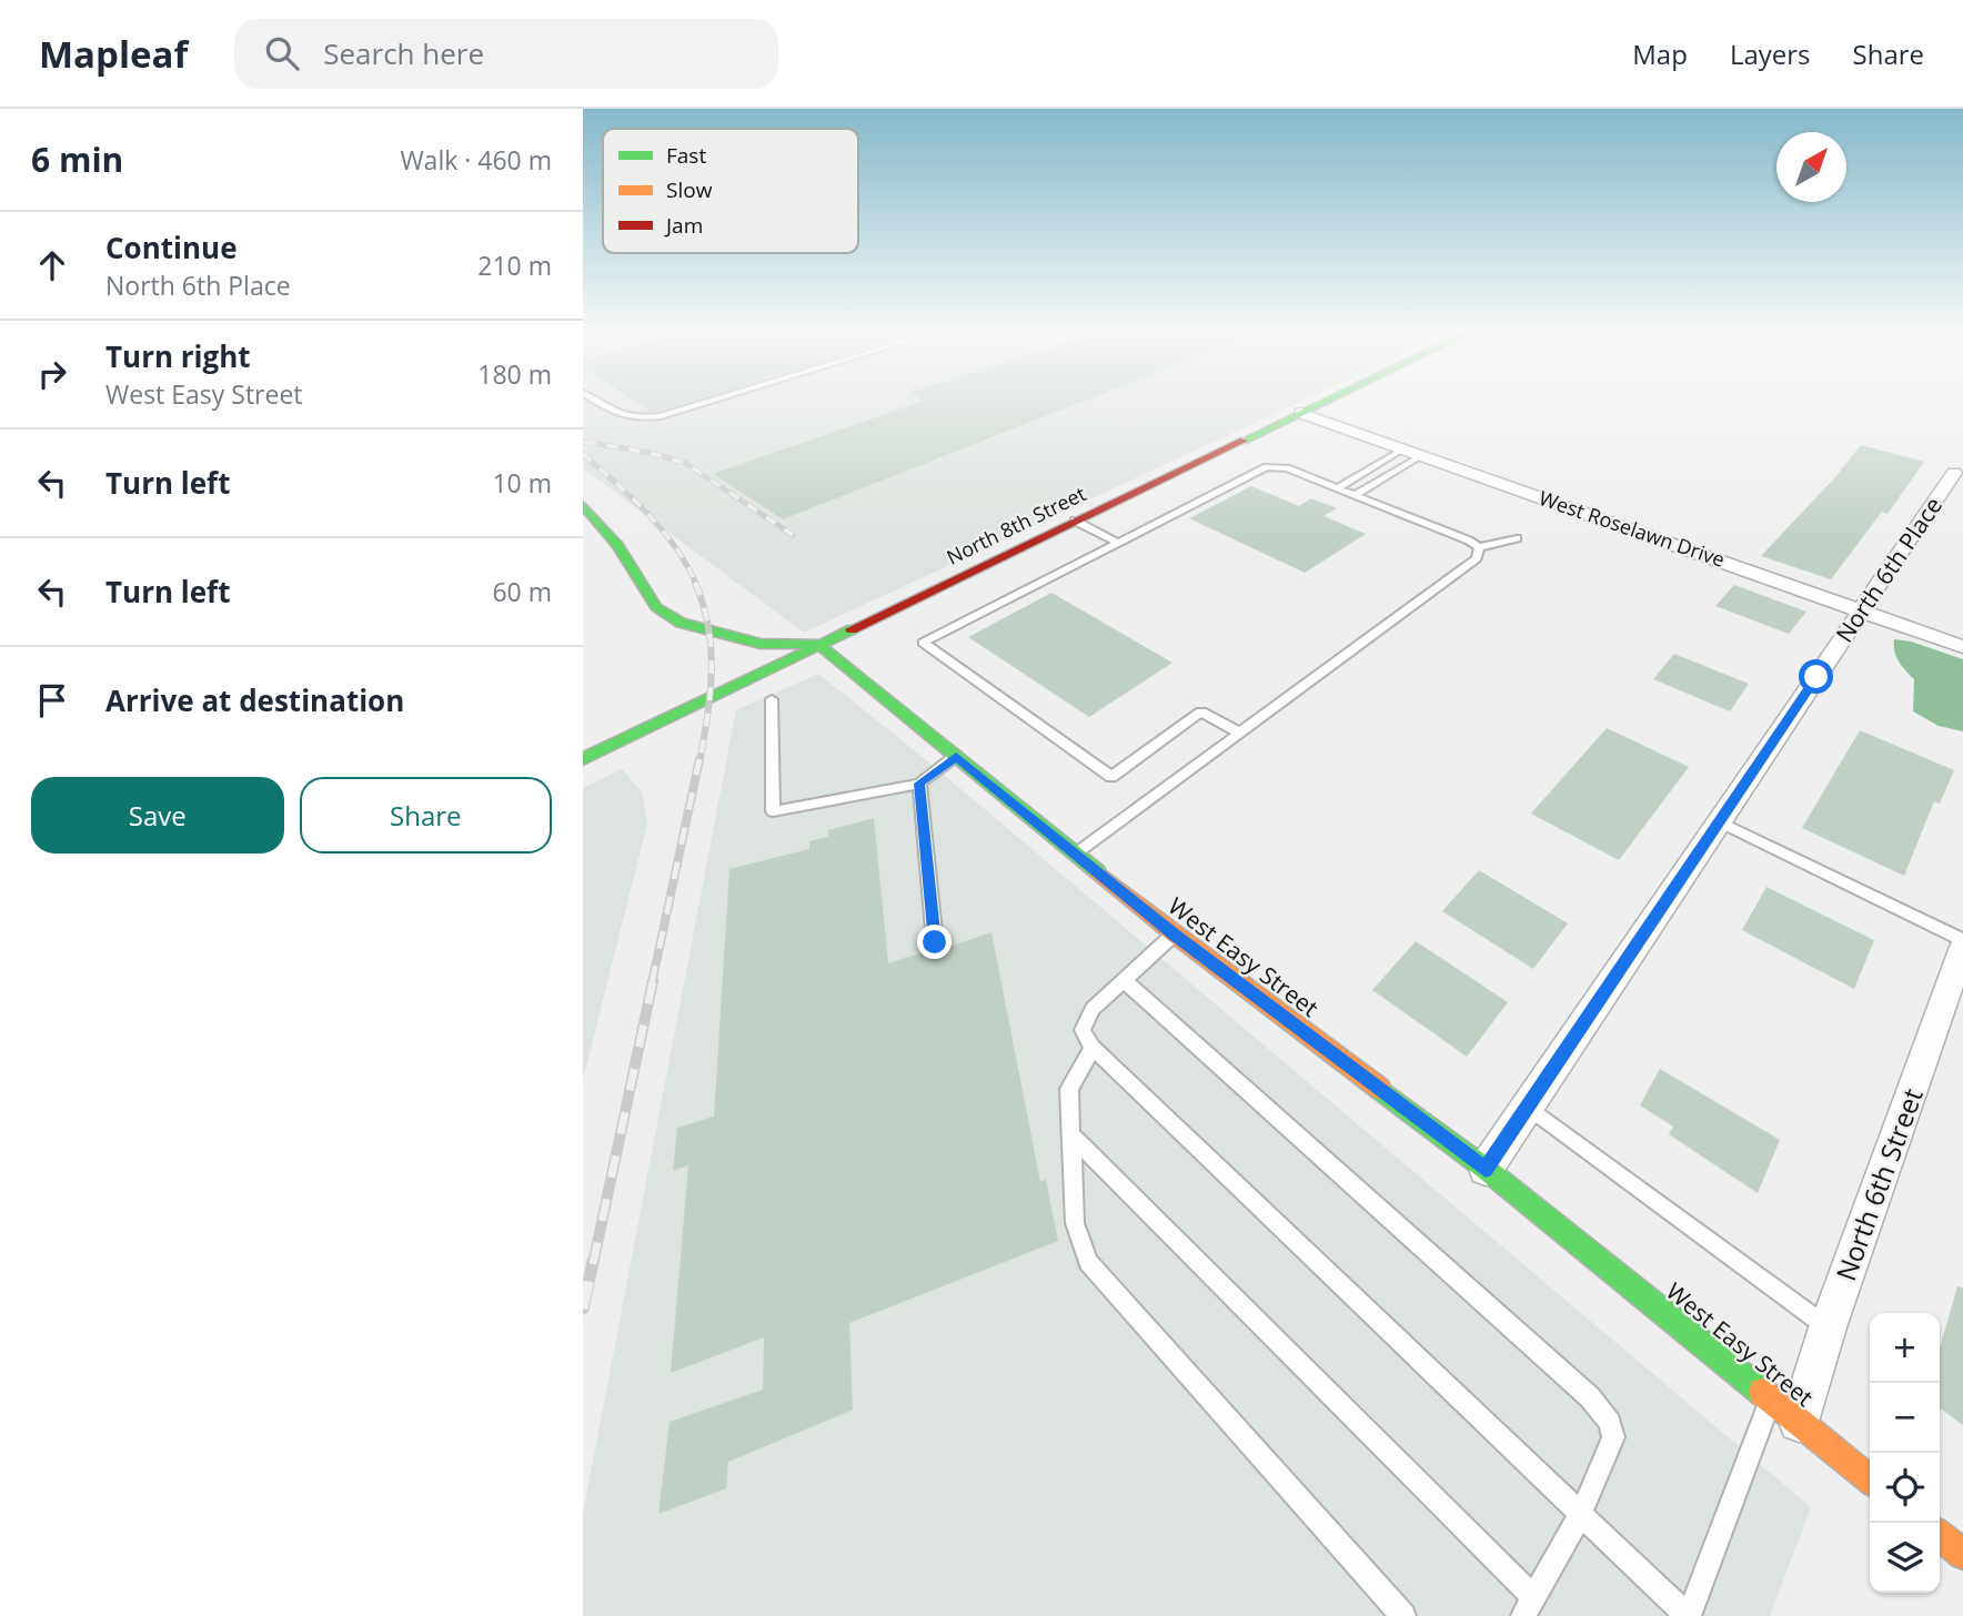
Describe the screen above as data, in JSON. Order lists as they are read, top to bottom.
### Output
{
  "streets": {
    "street": [
      "North 8th Street",
      "West Roselawn Drive",
      "North 6th Place",
      "West Easy Street",
      "North 6th Street"
    ]
  },
  "crossings": [
    ["North 8th Street", "West Roselawn Drive"],
    ["North 8th Street", "West Easy Street"],
    ["West Roselawn Drive", "North 6th Place"],
    ["North 6th Place", "West Easy Street"],
    ["West Easy Street", "North 6th Street"]
  ],
  "legend": ["Fast", "Slow", "Jam"],
  "north": "top right",
  "page": {
    "header": "Mapleaf",
    "search": "Search here",
    "nav": ["Map", "Layers", "Share"],
    "heading": ["6 min", "Walk · 460 m"],
    "list": [
      ["Continue", "North 6th Place", "210 m"],
      ["Turn right", "West Easy Street", "180 m"],
      ["Turn left", "10 m"],
      ["Turn left", "60 m"],
      "Arrive at destination"
    ],
    "buttons": ["Save", "Share"],
    "map_buttons": ["+", "−"]
  }
}
